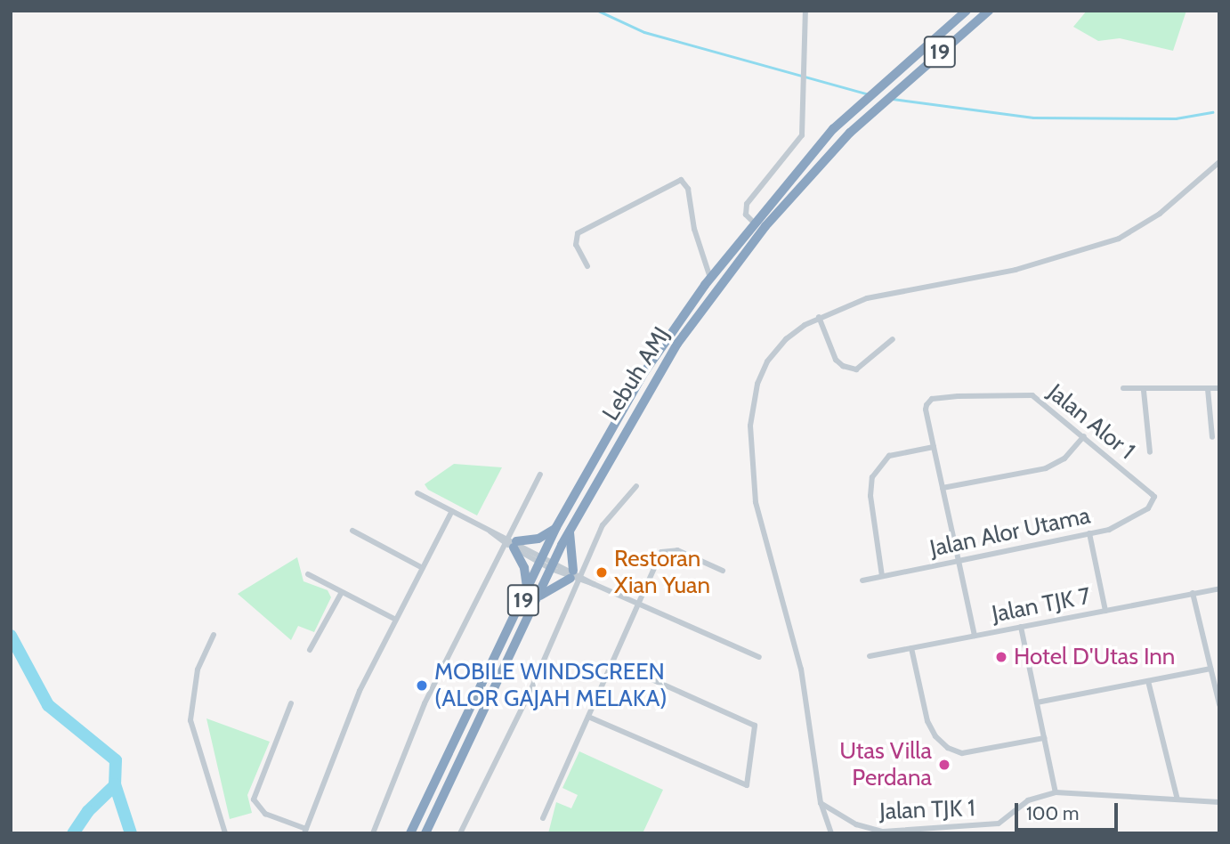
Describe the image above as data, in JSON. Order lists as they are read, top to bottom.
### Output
{
  "streets": {
    "highway": ["19", "Lebuh AMJ"],
    "street": [
      "Jalan Alor 1",
      "Jalan Alor Utama",
      "Jalan TJK 7",
      "Jalan TJK 1"
    ]
  },
  "crossings": [
    ["Jalan Alor 1", "Jalan Alor Utama"]
  ],
  "places": [
    "Restoran Xian Yuan",
    "Hotel D'Utas Inn",
    "MOBILE WINDSCREEN (ALOR GAJAH MELAKA)",
    "Utas Villa Perdana"
  ],
  "scale_bar": "100 m"
}
